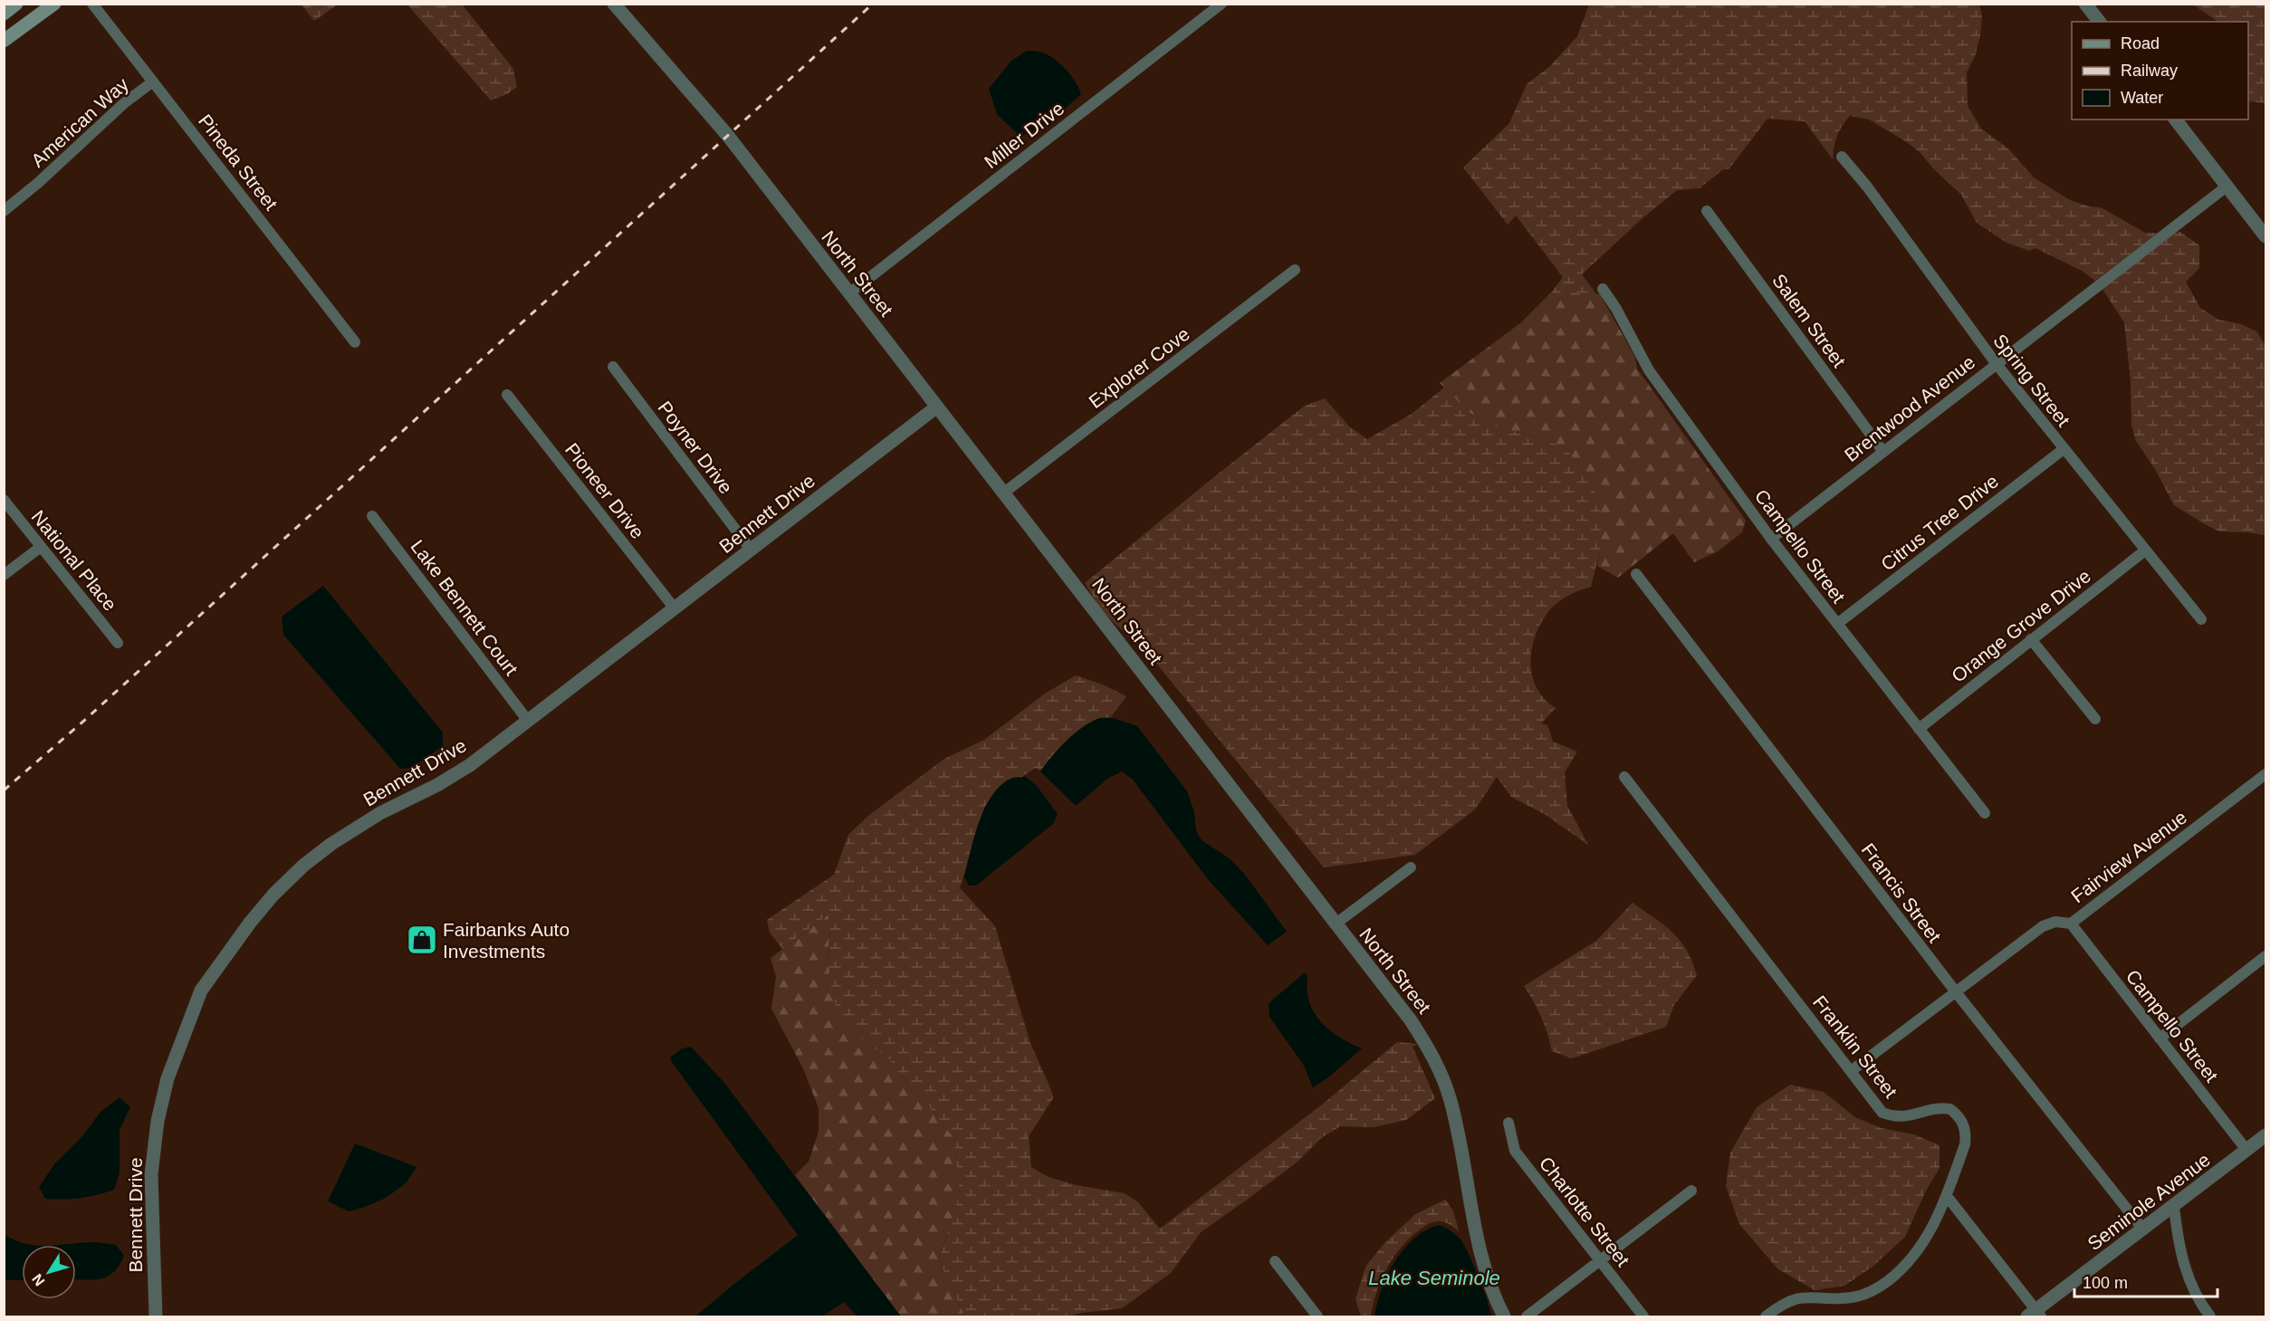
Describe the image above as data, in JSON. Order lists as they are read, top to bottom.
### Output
{
  "streets": {
    "street": [
      "American Way",
      "Miller Drive",
      "Pineda Street",
      "North Street",
      "Salem Street",
      "Explorer Cove",
      "Spring Street",
      "Brentwood Avenue",
      "Poyner Drive",
      "Pioneer Drive",
      "Bennett Drive",
      "Citrus Tree Drive",
      "Campello Street",
      "National Place",
      "Lake Bennett Court",
      "Orange Grove Drive",
      "Fairview Avenue",
      "Francis Street",
      "Franklin Street",
      "Seminole Avenue",
      "Charlotte Street"
    ]
  },
  "crossings": [
    ["American Way", "Pineda Street"],
    ["Miller Drive", "North Street"],
    ["North Street", "Explorer Cove"],
    ["North Street", "Bennett Drive"],
    ["Salem Street", "Brentwood Avenue"],
    ["Spring Street", "Brentwood Avenue"],
    ["Spring Street", "Citrus Tree Drive"],
    ["Spring Street", "Orange Grove Drive"],
    ["Brentwood Avenue", "Campello Street"],
    ["Poyner Drive", "Bennett Drive"],
    ["Pioneer Drive", "Bennett Drive"],
    ["Bennett Drive", "Lake Bennett Court"],
    ["Citrus Tree Drive", "Campello Street"],
    ["Campello Street", "Orange Grove Drive"],
    ["Campello Street", "Fairview Avenue"],
    ["Campello Street", "Seminole Avenue"],
    ["Fairview Avenue", "Francis Street"],
    ["Fairview Avenue", "Franklin Street"],
    ["Francis Street", "Seminole Avenue"]
  ],
  "water": ["Lake Seminole"],
  "places": {
    "shop": ["Fairbanks Auto Investments"]
  },
  "legend": ["Road", "Railway", "Water"],
  "scale_bar": "100 m",
  "north": "bottom left"
}
